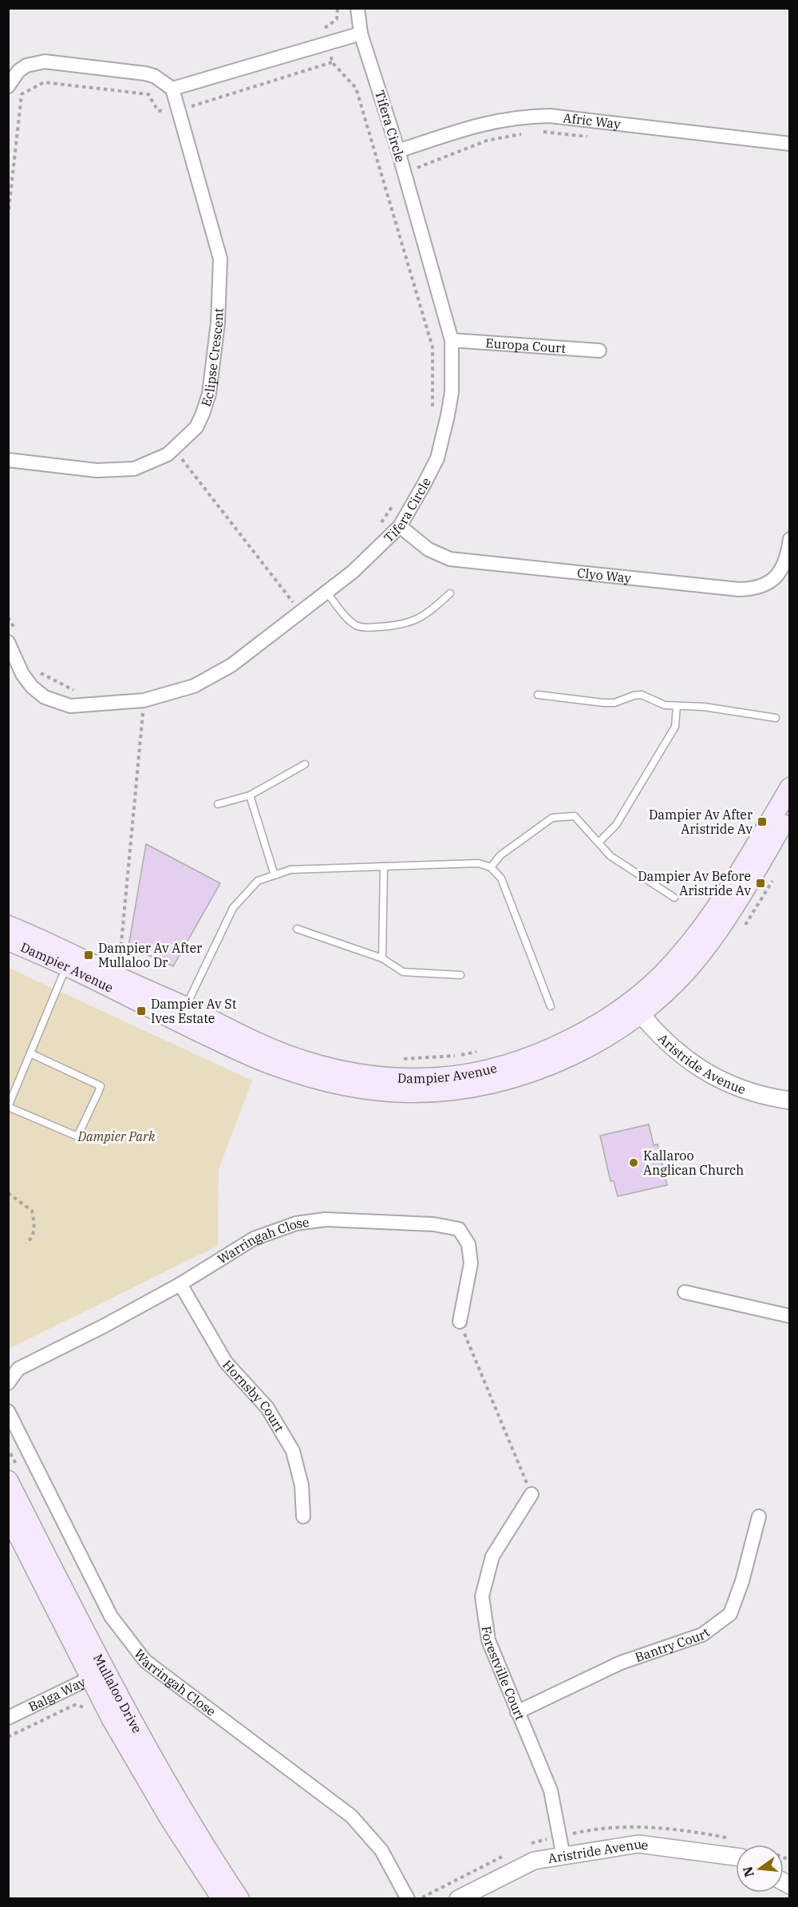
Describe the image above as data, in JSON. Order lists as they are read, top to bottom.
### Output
{
  "streets": {
    "main road": ["Dampier Avenue", "Mullaloo Drive"],
    "street": [
      "Afric Way",
      "Tifera Circle",
      "Europa Court",
      "Eclipse Crescent",
      "Clyo Way",
      "Aristride Avenue",
      "Warringah Close",
      "Hornsby Court",
      "Bantry Court",
      "Forestville Court",
      "Balga Way"
    ]
  },
  "crossings": [
    ["Afric Way", "Tifera Circle"],
    ["Tifera Circle", "Europa Court"],
    ["Tifera Circle", "Clyo Way"],
    ["Dampier Avenue", "Aristride Avenue"],
    ["Aristride Avenue", "Forestville Court"],
    ["Warringah Close", "Hornsby Court"],
    ["Bantry Court", "Forestville Court"],
    ["Mullaloo Drive", "Balga Way"]
  ],
  "parks": ["Dampier Park"],
  "places": {
    "transit": [
      "Dampier Av After Aristride Av",
      "Dampier Av Before Aristride Av",
      "Dampier Av After Mullaloo Dr",
      "Dampier Av St Ives Estate"
    ],
    "other": ["Kallaroo Anglican Church"]
  },
  "north": "left"
}
